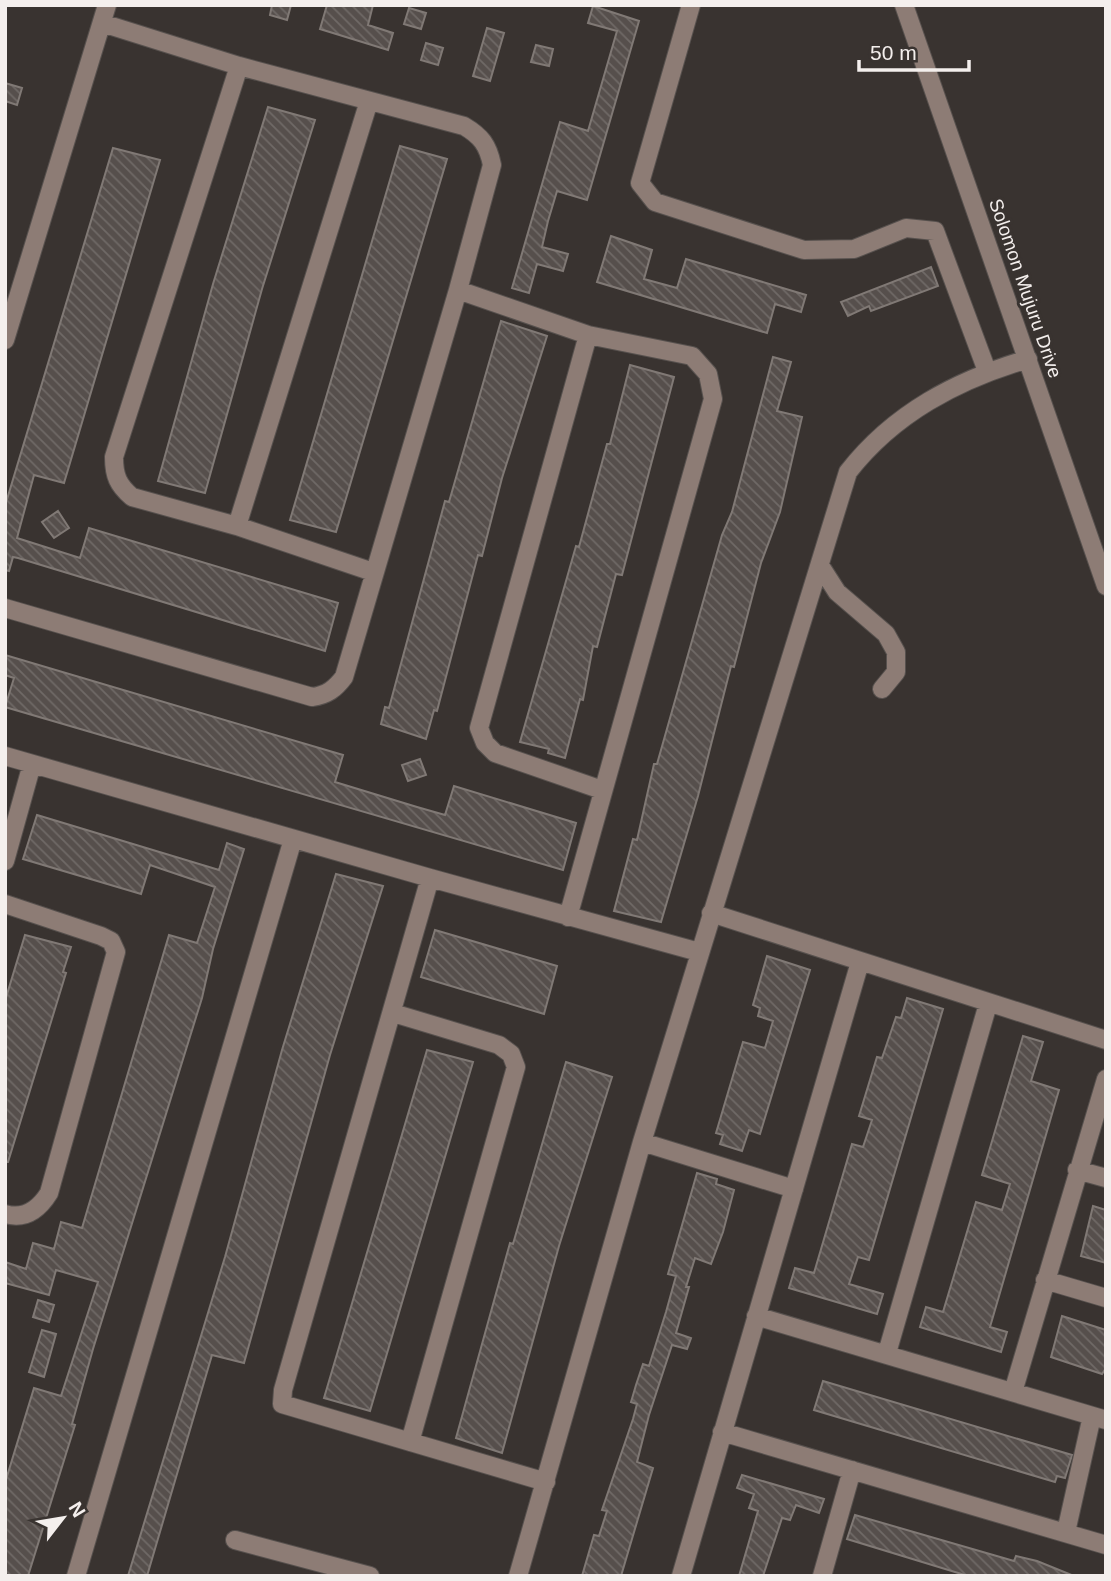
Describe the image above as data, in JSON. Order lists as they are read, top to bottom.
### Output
{
  "streets": {
    "street": ["Solomon Mujuru Drive"]
  },
  "scale_bar": "50 m",
  "north": "top right"
}
